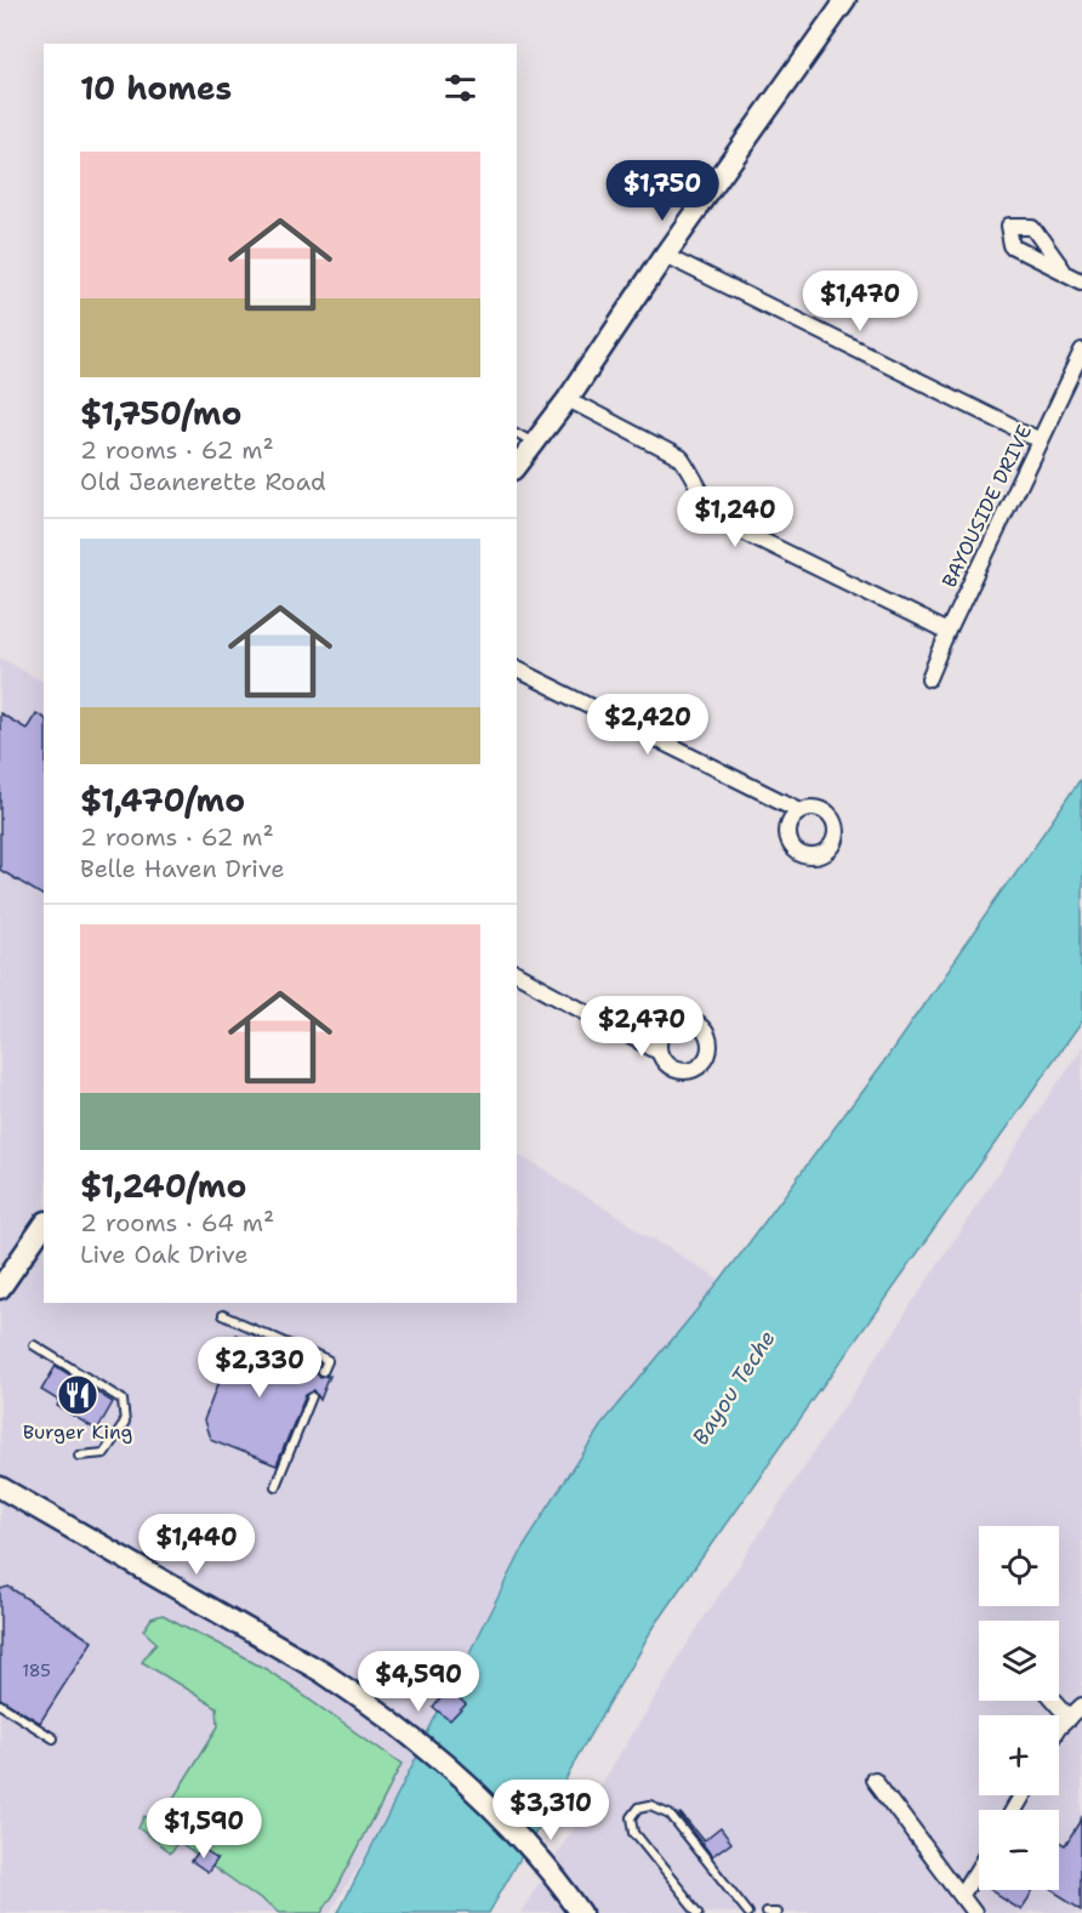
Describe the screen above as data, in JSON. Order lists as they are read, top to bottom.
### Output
{
  "streets": {
    "street": ["BAYOUSIDE DRIVE"]
  },
  "water": ["Bayou Teche"],
  "places": {
    "restaurant": ["Burger King"]
  },
  "house_numbers": ["185"],
  "page": {
    "heading": "10 homes",
    "list": [
      {
        "name": "$1,750/mo",
        "note": "2 rooms · 62 m² · Old Jeanerette Road"
      },
      {
        "name": "$1,470/mo",
        "note": "2 rooms · 62 m² · Belle Haven Drive"
      },
      {
        "name": "$1,240/mo",
        "note": "2 rooms · 64 m² · Live Oak Drive"
      }
    ],
    "price": [
      "$1,750",
      "$1,470",
      "$1,240",
      "$2,420",
      "$2,470",
      "$2,330",
      "$1,440",
      "$4,590",
      "$3,310",
      "$1,590"
    ],
    "map_buttons": ["+", "−"]
  }
}
